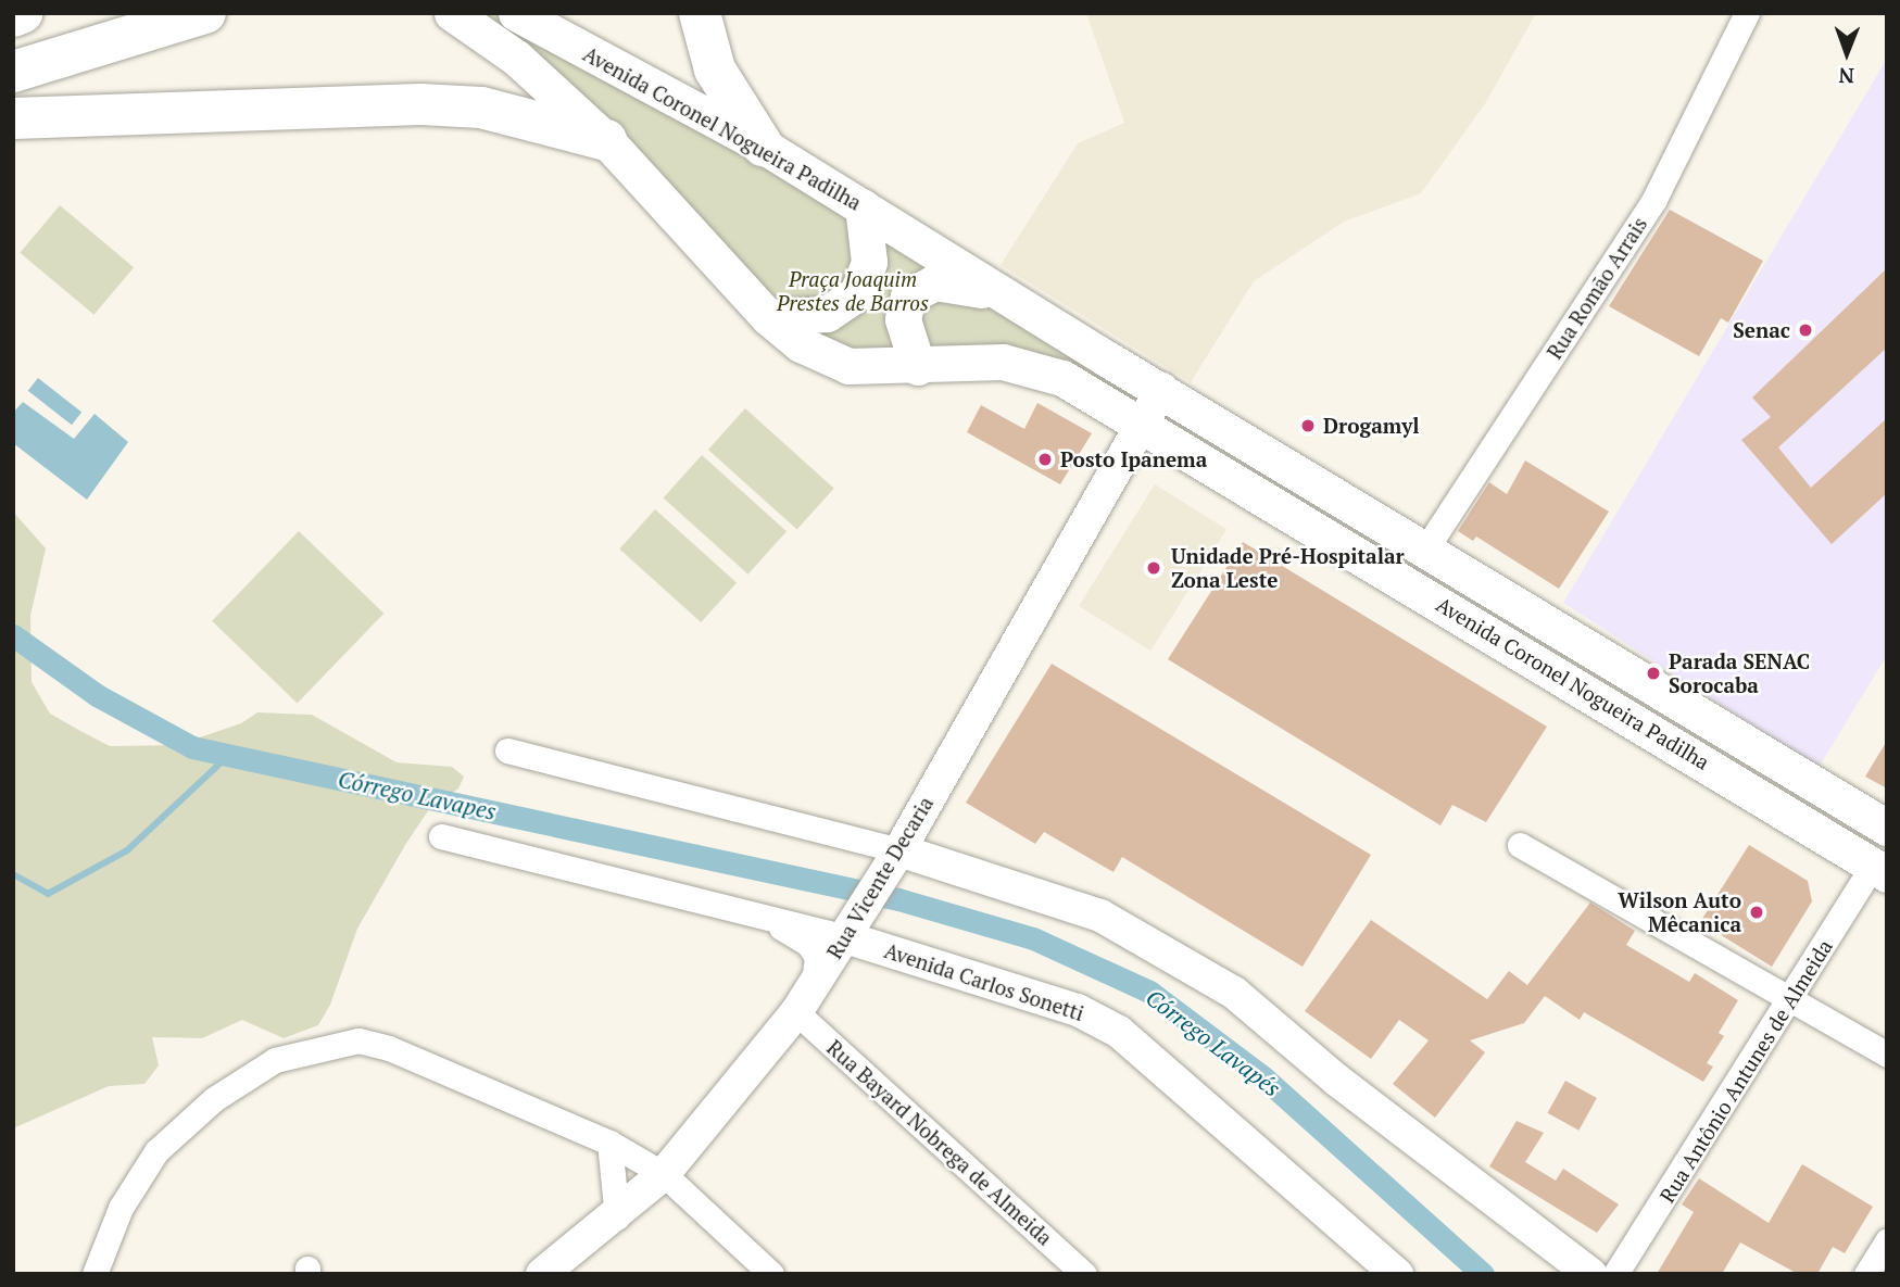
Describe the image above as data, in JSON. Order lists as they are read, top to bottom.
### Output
{
  "streets": {
    "main road": ["Avenida Coronel Nogueira Padilha"],
    "street": [
      "Rua Romão Arrais",
      "Rua Vicente Decaria",
      "Avenida Carlos Sonetti",
      "Rua Antônio Antunes de Almeida",
      "Rua Bayard Nobrega de Almeida"
    ]
  },
  "crossings": [
    ["Avenida Coronel Nogueira Padilha", "Rua Romão Arrais"],
    ["Avenida Coronel Nogueira Padilha", "Rua Vicente Decaria"],
    ["Avenida Coronel Nogueira Padilha", "Rua Antônio Antunes de Almeida"],
    ["Rua Vicente Decaria", "Avenida Carlos Sonetti"],
    ["Rua Vicente Decaria", "Rua Bayard Nobrega de Almeida"]
  ],
  "water": ["Córrego Lavapes", "Córrego Lavapés"],
  "parks": ["Praça Joaquim Prestes de Barros"],
  "places": [
    "Senac",
    "Drogamyl",
    "Posto Ipanema",
    "Unidade Pré-Hospitalar Zona Leste",
    "Parada SENAC Sorocaba",
    "Wilson Auto Mêcanica"
  ],
  "north": "bottom"
}
